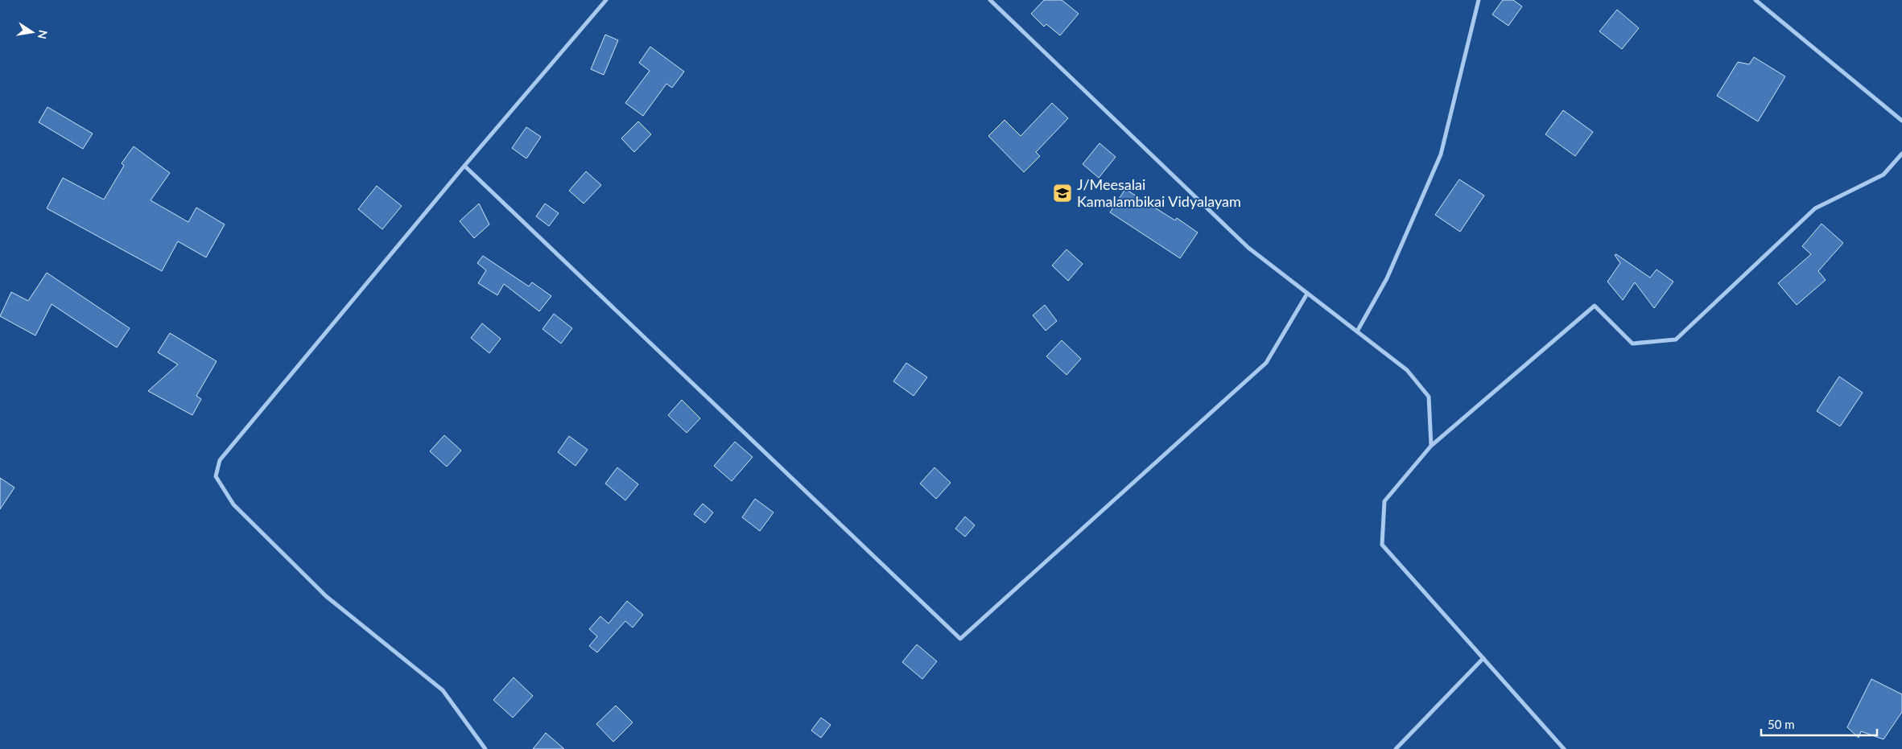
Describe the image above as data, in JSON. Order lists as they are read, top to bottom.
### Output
{
  "places": {
    "school or university": ["J/Meesalai Kamalambikai Vidyalayam"]
  },
  "scale_bar": "50 m",
  "north": "right"
}
